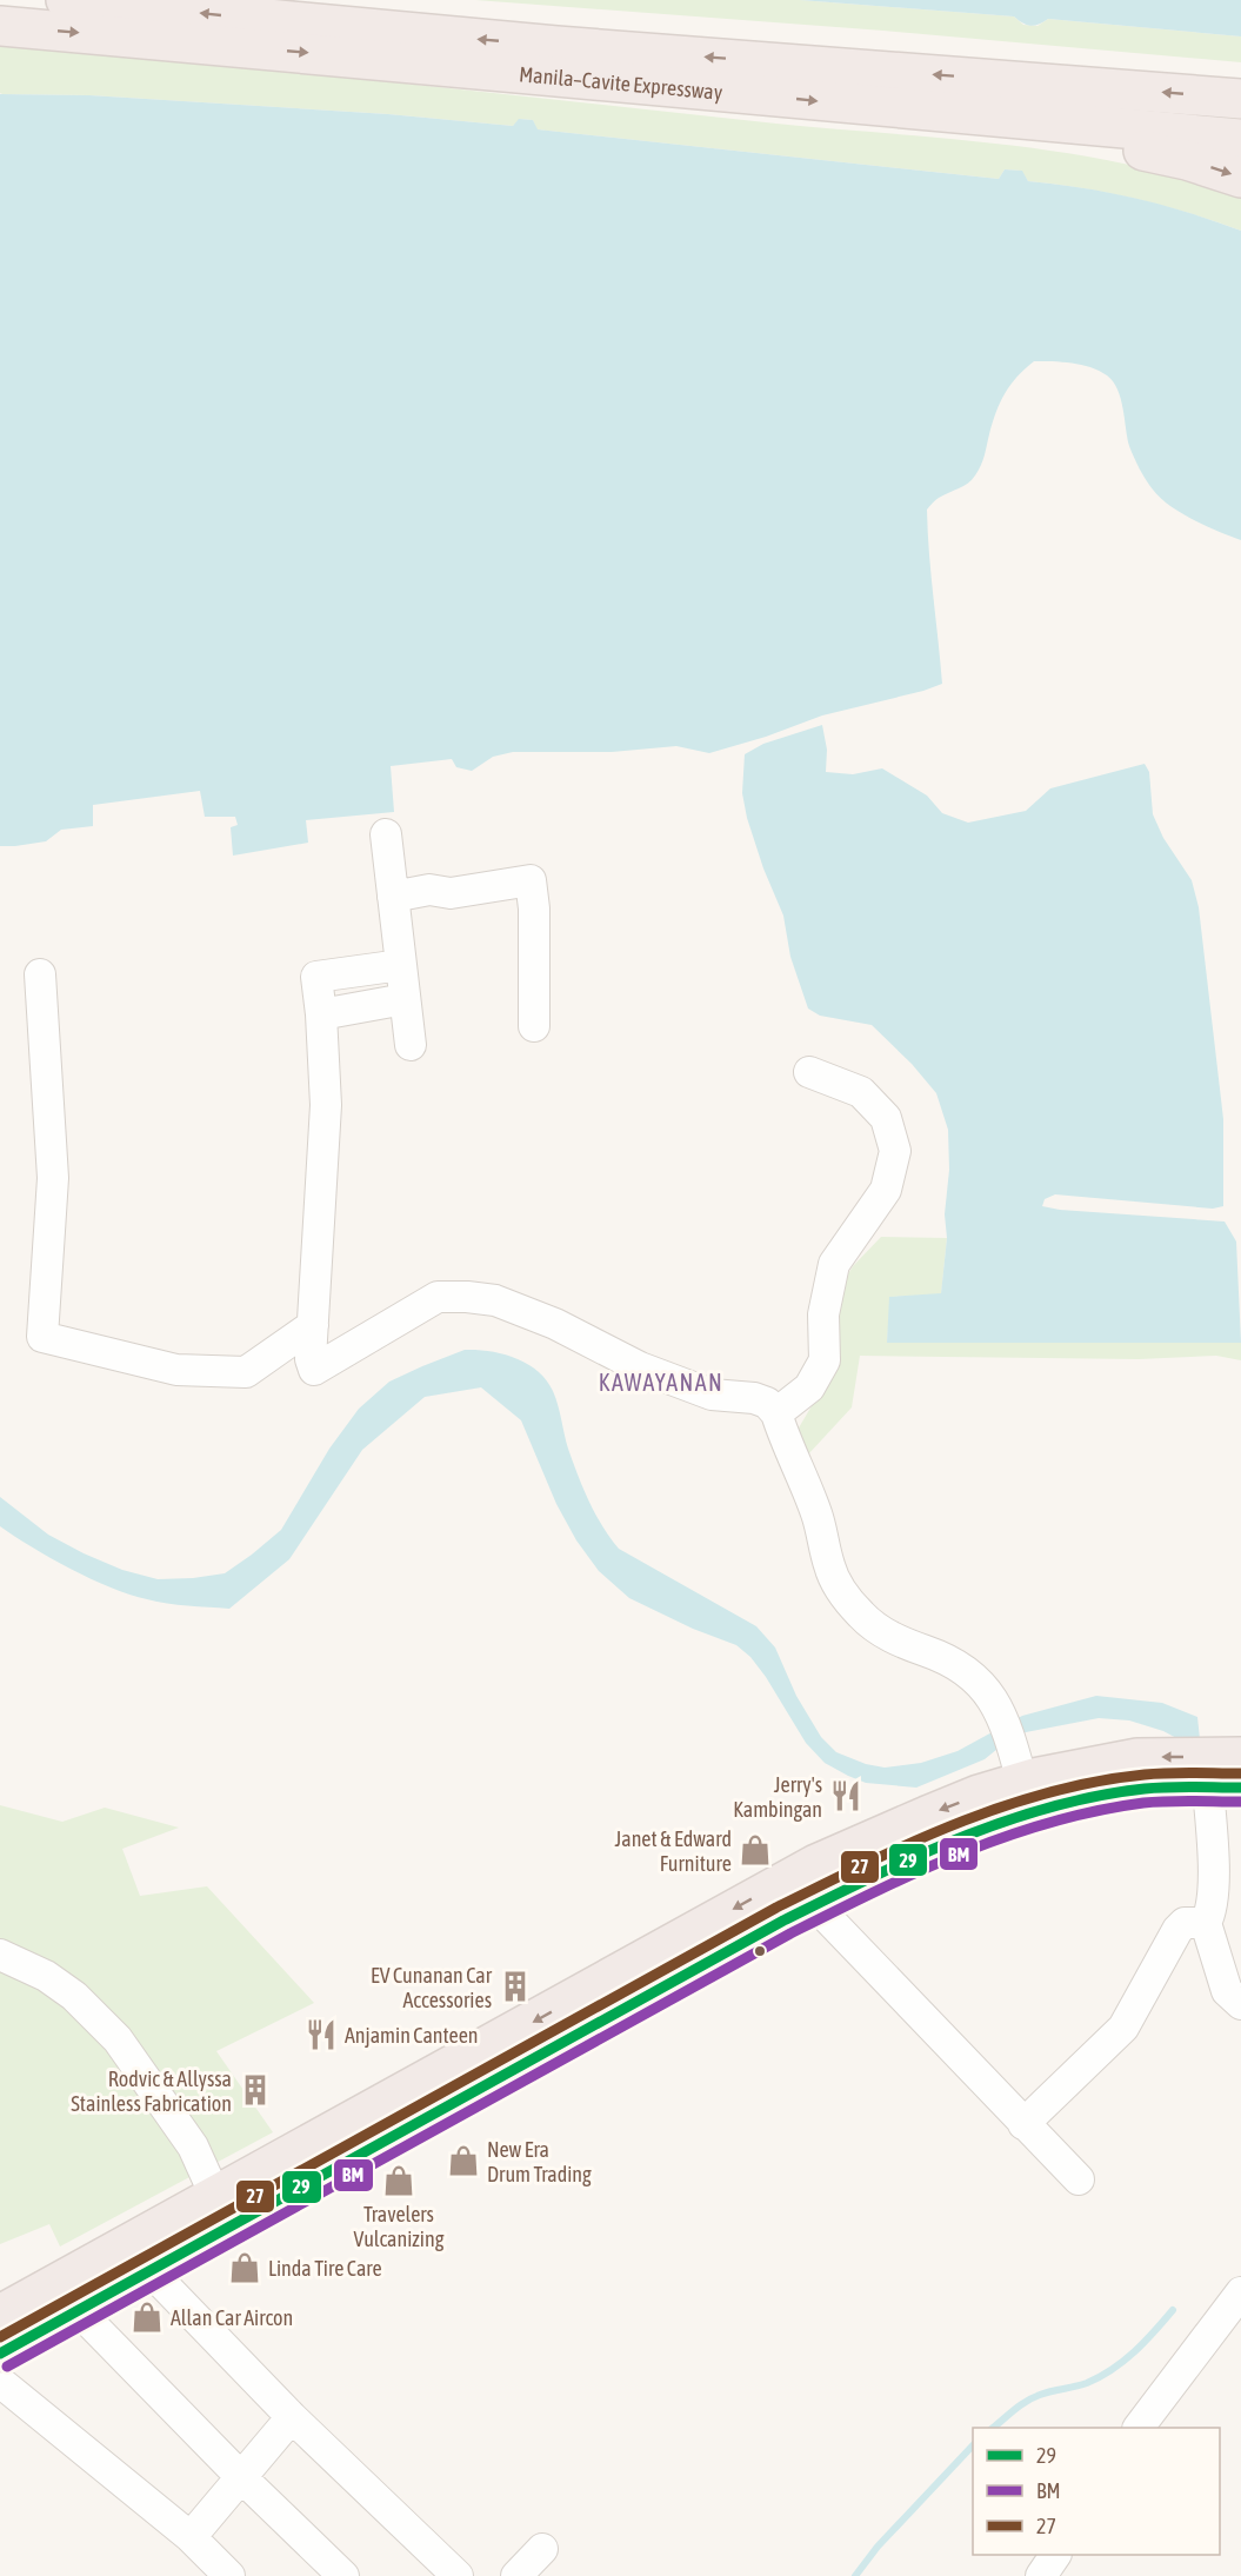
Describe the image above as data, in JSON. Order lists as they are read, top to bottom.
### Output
{
  "streets": {
    "highway": ["Manila–Cavite Expressway"]
  },
  "districts": ["KAWAYANAN"],
  "places": {
    "restaurant": ["Jerry's Kambingan", "Anjamin Canteen"],
    "shop": [
      "Janet & Edward Furniture",
      "New Era Drum Trading",
      "Travelers Vulcanizing",
      "Linda Tire Care",
      "Allan Car Aircon"
    ],
    "building": ["EV Cunanan Car Accessories", "Rodvic & Allyssa Stainless Fabrication"]
  },
  "lines": ["transit line 27", "transit line 29", "transit line BM"],
  "legend": ["29", "BM", "27"]
}
